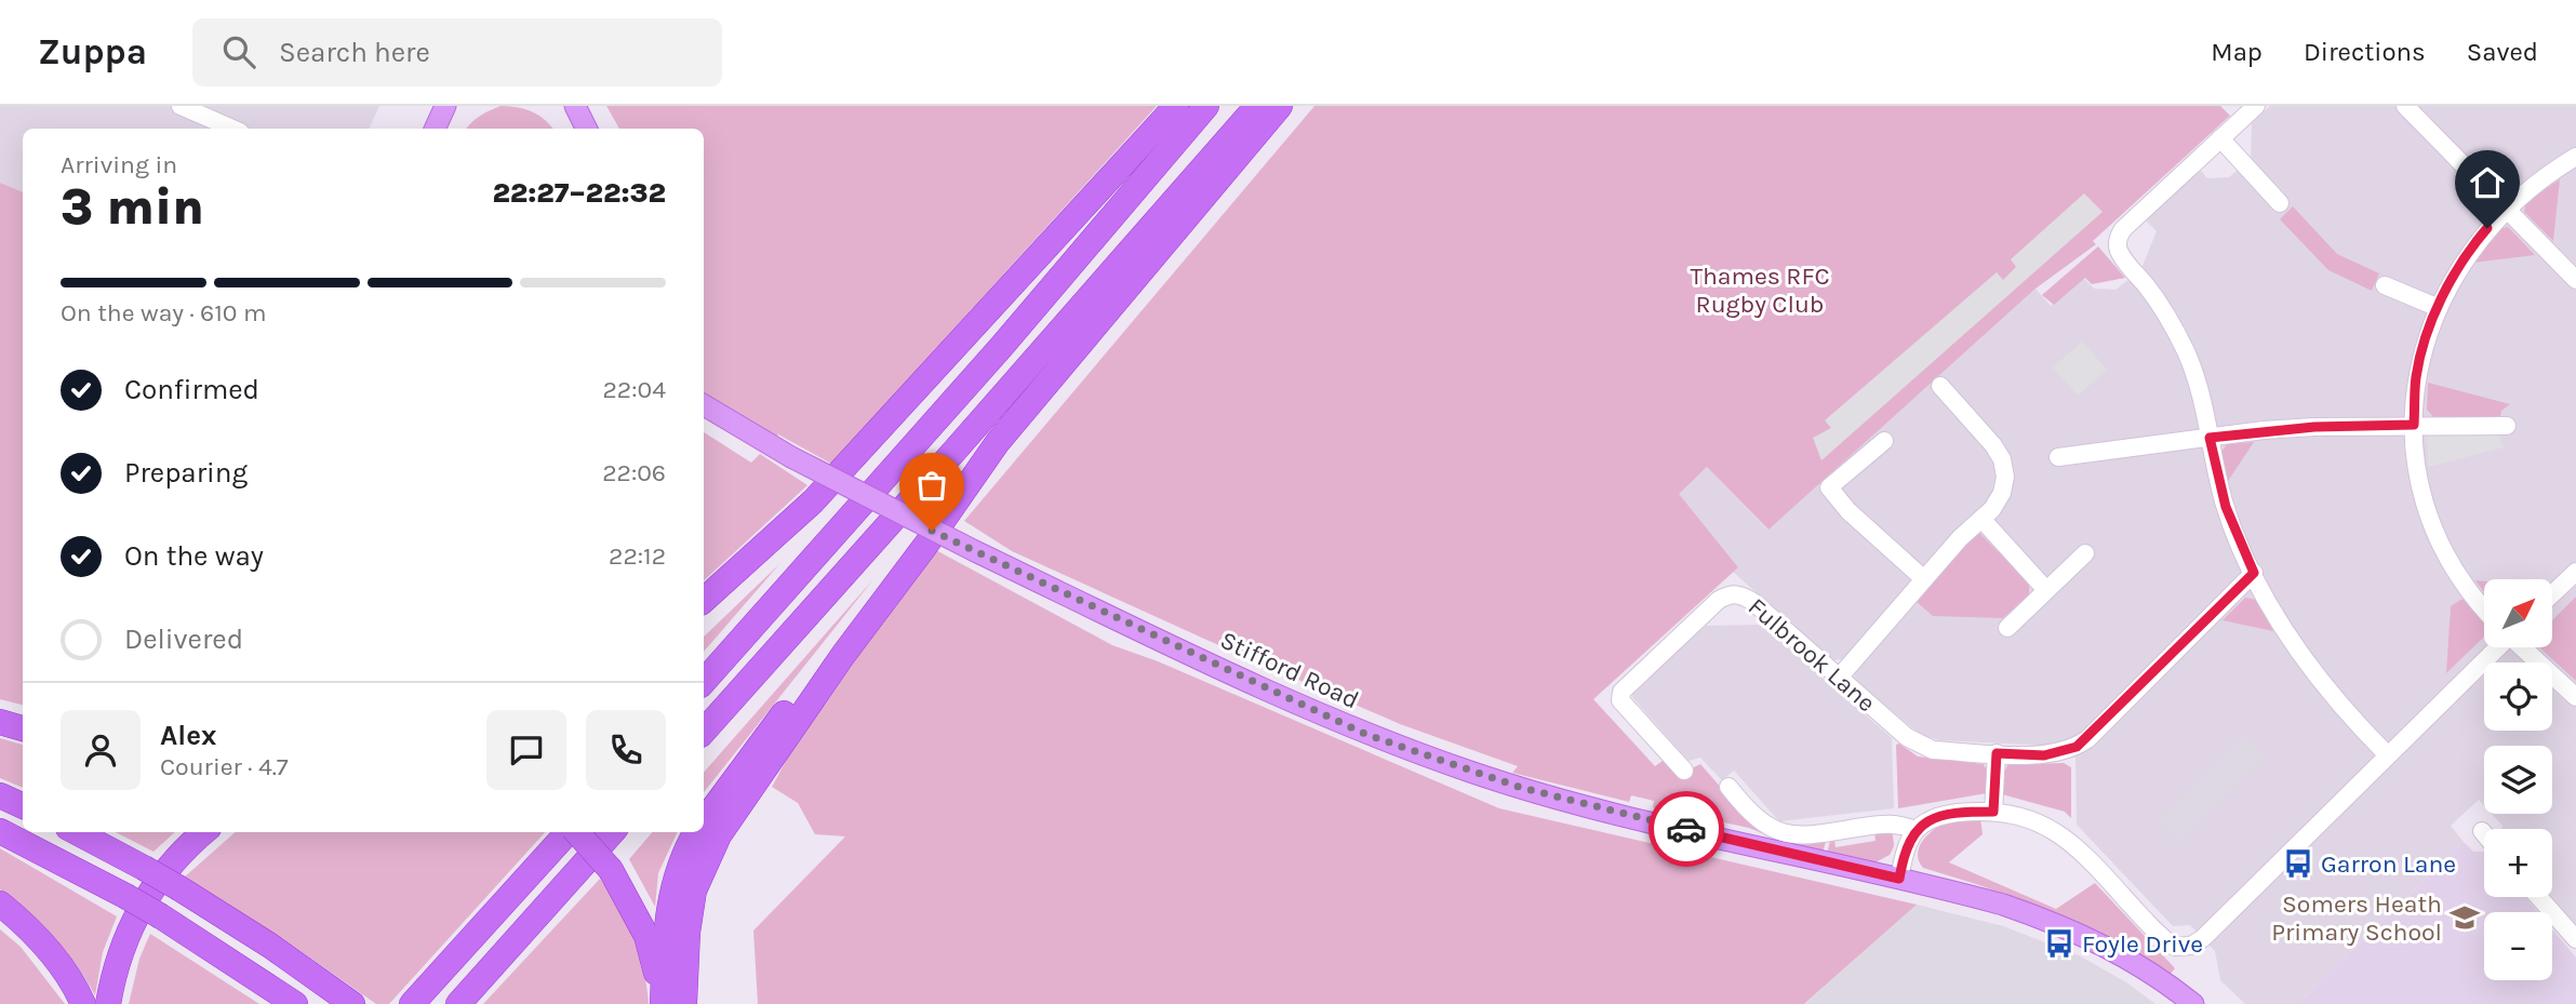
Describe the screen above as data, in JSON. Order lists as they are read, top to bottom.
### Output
{
  "streets": {
    "main road": ["Stifford Road"],
    "street": ["Fulbrook Lane"]
  },
  "parks": ["Thames RFC Rugby Club"],
  "places": {
    "bus stop": ["Garron Lane", "Foyle Drive"],
    "school or university": ["Somers Heath Primary School"]
  },
  "north": "top right",
  "page": {
    "header": "Zuppa",
    "search": "Search here",
    "nav": ["Map", "Directions", "Saved"],
    "heading": ["3 min", "Arriving in", "22:27–22:32"],
    "panel": ["Alex", "Courier · 4.7"],
    "bar": "On the way · 610 m",
    "list": [
      ["Confirmed", "22:04"],
      ["Preparing", "22:06"],
      ["On the way", "22:12"],
      "Delivered"
    ],
    "map_buttons": ["+", "−"]
  }
}
